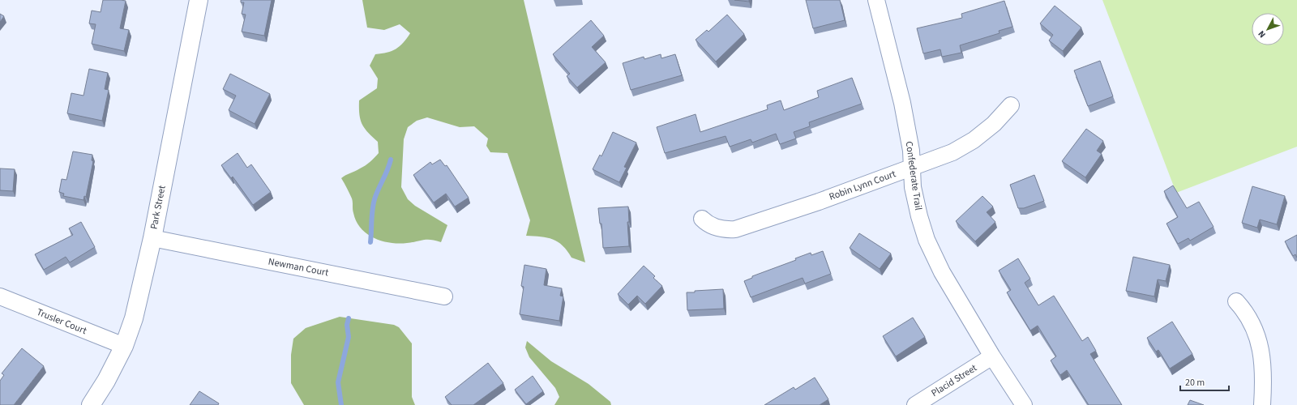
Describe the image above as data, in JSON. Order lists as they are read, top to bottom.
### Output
{
  "streets": {
    "street": [
      "Confederate Trail",
      "Robin Lynn Court",
      "Park Street",
      "Newman Court",
      "Trusler Court",
      "Placid Street"
    ]
  },
  "crossings": [
    ["Confederate Trail", "Robin Lynn Court"],
    ["Confederate Trail", "Placid Street"],
    ["Park Street", "Newman Court"],
    ["Park Street", "Trusler Court"]
  ],
  "scale_bar": "20 m",
  "north": "bottom left"
}
